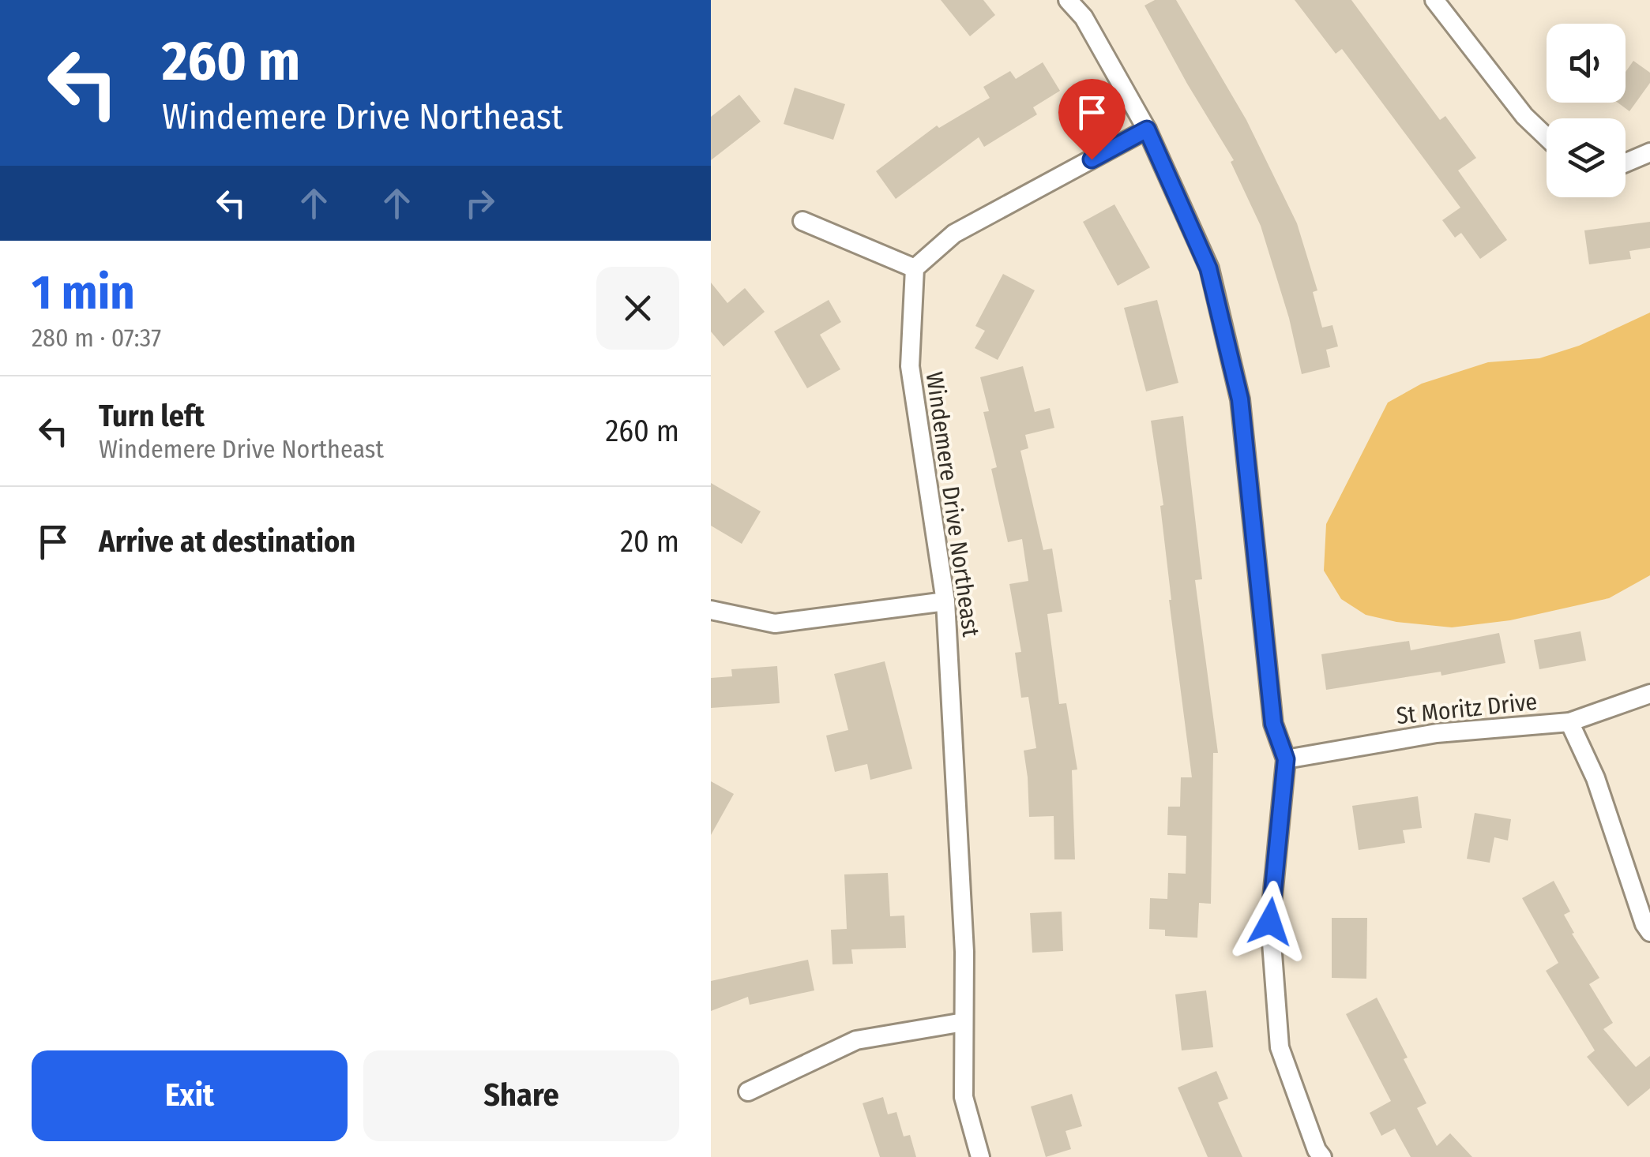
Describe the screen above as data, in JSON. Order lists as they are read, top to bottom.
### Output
{
  "streets": {
    "street": ["Windemere Drive Northeast", "St Moritz Drive"]
  },
  "page": {
    "turn": ["260 m", "Windemere Drive Northeast"],
    "heading": ["1 min", "280 m · 07:37"],
    "list": [
      {
        "name": "Turn left",
        "note": "Windemere Drive Northeast",
        "value": "260 m"
      },
      {
        "name": "Arrive at destination",
        "value": "20 m"
      }
    ],
    "buttons": ["Exit", "Share"]
  }
}
